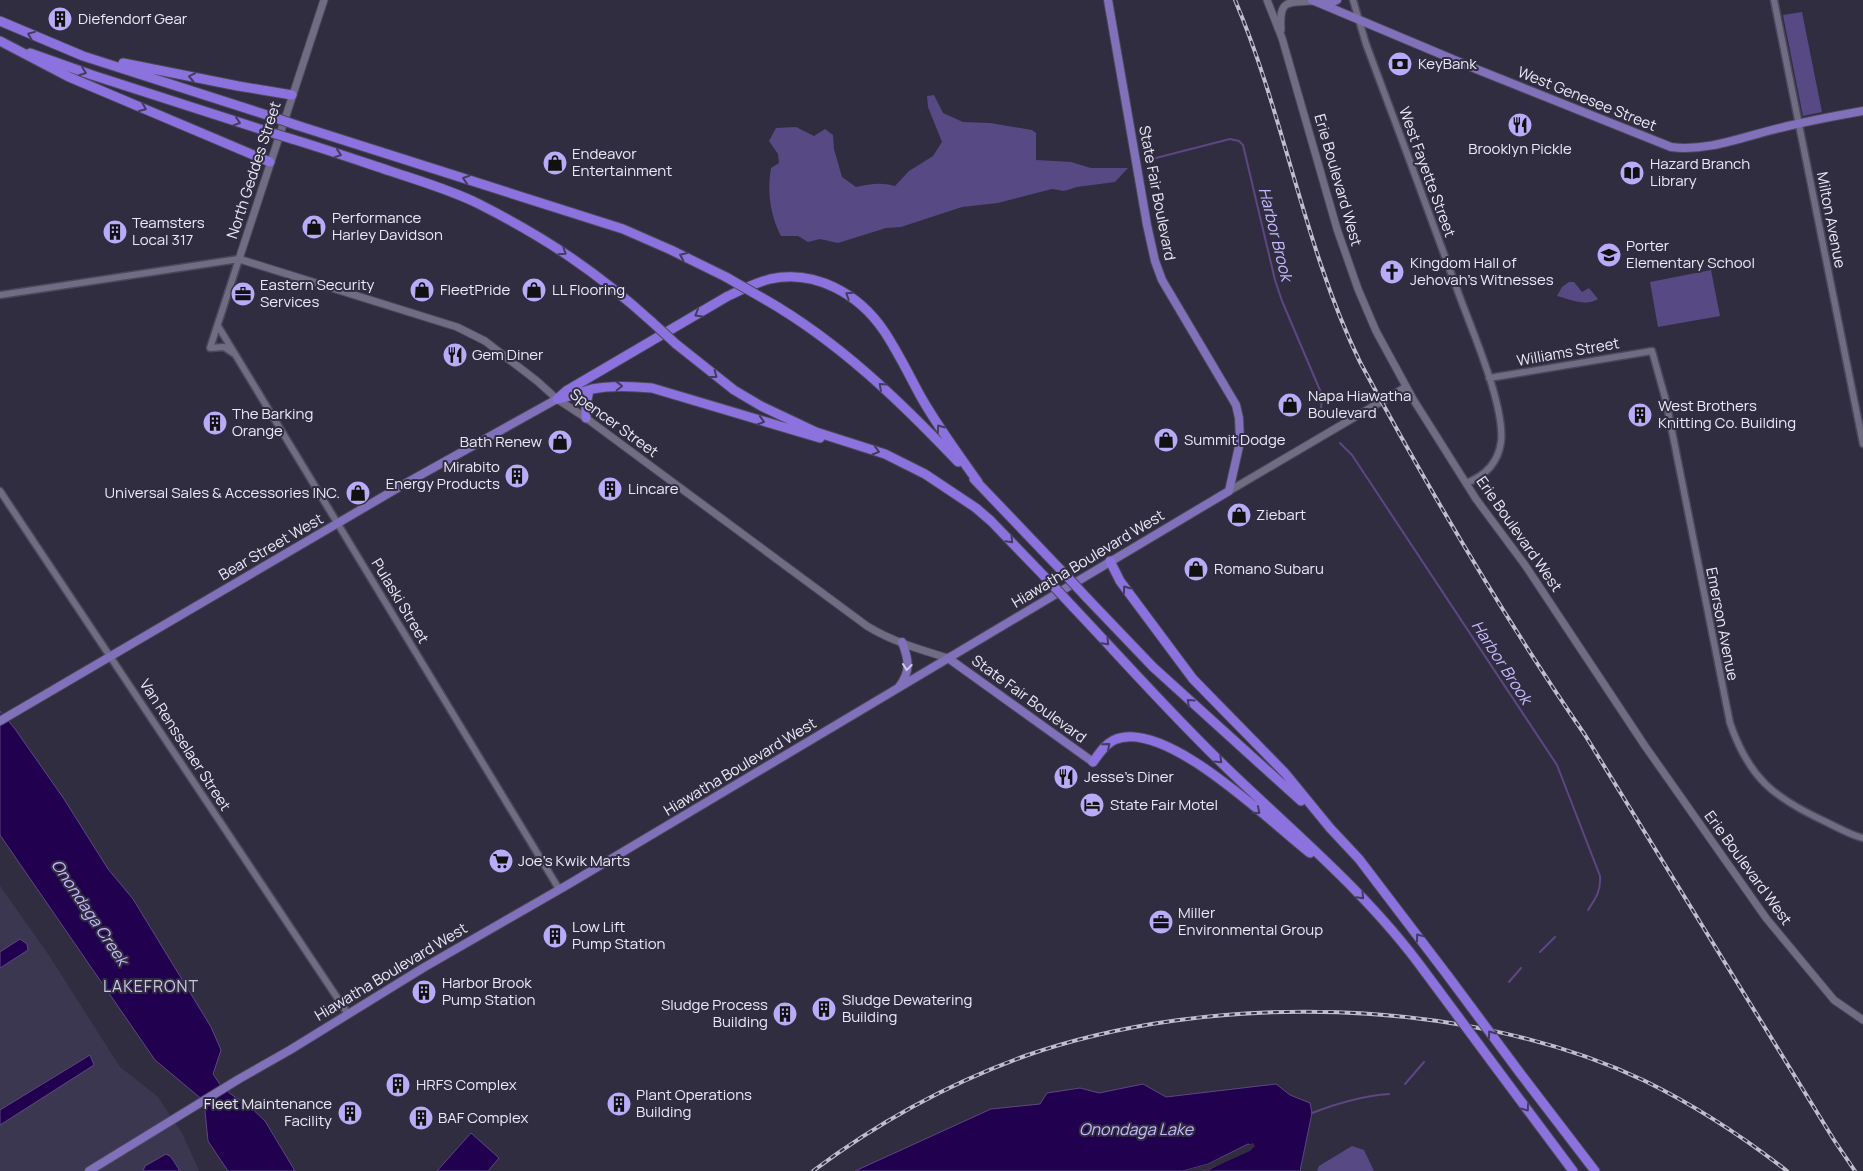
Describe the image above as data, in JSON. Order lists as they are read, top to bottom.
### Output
{
  "streets": {
    "main road": [
      "West Genesee Street",
      "North Geddes Street",
      "Erie Boulevard West",
      "State Fair Boulevard",
      "Spencer Street",
      "Bear Street West",
      "Hiawatha Boulevard West"
    ],
    "street": [
      "West Fayette Street",
      "Milton Avenue",
      "Williams Street",
      "Pulaski Street",
      "Emerson Avenue",
      "Van Rensselaer Street"
    ]
  },
  "crossings": [
    ["West Genesee Street", "West Fayette Street"],
    ["West Genesee Street", "Milton Avenue"],
    ["North Geddes Street", "Spencer Street"],
    ["North Geddes Street", "Pulaski Street"],
    ["West Fayette Street", "Erie Boulevard West"],
    ["West Fayette Street", "Williams Street"],
    ["Erie Boulevard West", "Hiawatha Boulevard West"],
    ["State Fair Boulevard", "Spencer Street"],
    ["State Fair Boulevard", "Hiawatha Boulevard West"],
    ["Williams Street", "Emerson Avenue"],
    ["Spencer Street", "Bear Street West"],
    ["Spencer Street", "Hiawatha Boulevard West"],
    ["Bear Street West", "Pulaski Street"],
    ["Bear Street West", "Van Rensselaer Street"],
    ["Hiawatha Boulevard West", "Pulaski Street"],
    ["Hiawatha Boulevard West", "Van Rensselaer Street"]
  ],
  "districts": ["LAKEFRONT"],
  "water": ["Harbor Brook", "Onondaga Creek", "Onondaga Lake"],
  "places": {
    "building": [
      "Diefendorf Gear",
      "Teamsters Local 317",
      "West Brothers Knitting Co. Building",
      "The Barking Orange",
      "Mirabito Energy Products",
      "Lincare",
      "Low Lift Pump Station",
      "Harbor Brook Pump Station",
      "Sludge Dewatering Building",
      "Sludge Process Building",
      "HRFS Complex",
      "Plant Operations Building",
      "Fleet Maintenance Facility",
      "BAF Complex"
    ],
    "bank": ["KeyBank"],
    "restaurant": ["Brooklyn Pickle", "Gem Diner", "Jesse's Diner"],
    "shop": [
      "Endeavor Entertainment",
      "Performance Harley Davidson",
      "FleetPride",
      "LL Flooring",
      "Napa Hiawatha Boulevard",
      "Summit Dodge",
      "Bath Renew",
      "Universal Sales & Accessories INC.",
      "Ziebart",
      "Romano Subaru"
    ],
    "library": ["Hazard Branch Library"],
    "school or university": ["Porter Elementary School"],
    "church": ["Kingdom Hall of Jehovah’s Witnesses"],
    "office": ["Eastern Security Services", "Miller Environmental Group"],
    "hotel": ["State Fair Motel"],
    "supermarket": ["Joe's Kwik Marts"]
  }
}
